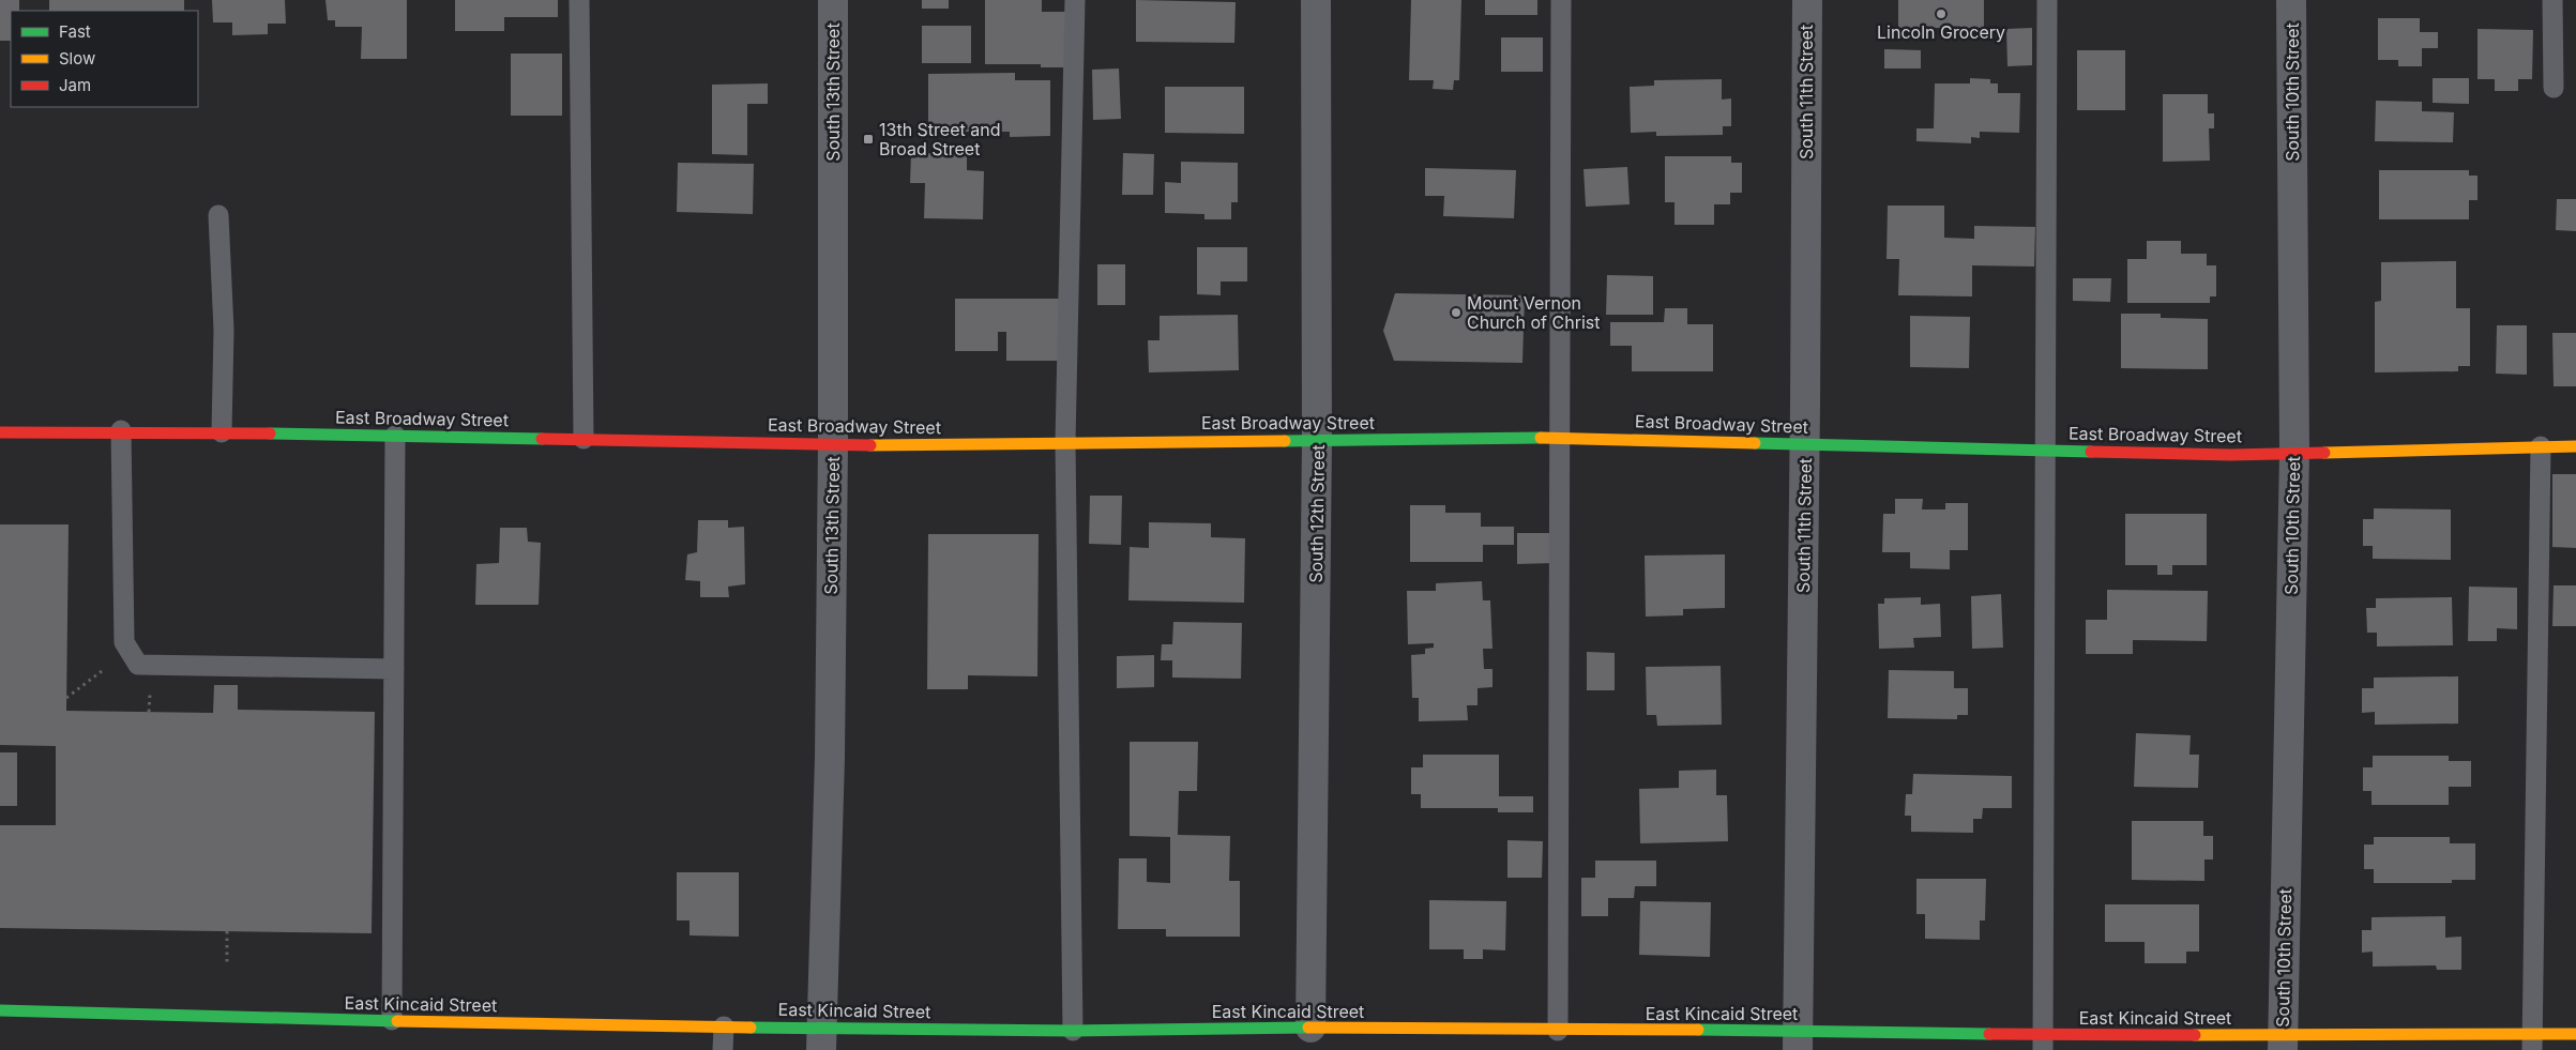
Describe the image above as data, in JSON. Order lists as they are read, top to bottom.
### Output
{
  "streets": {
    "street": [
      "South 13th Street",
      "South 11th Street",
      "South 10th Street",
      "East Broadway Street",
      "South 12th Street",
      "East Kincaid Street"
    ]
  },
  "crossings": [
    ["South 13th Street", "East Broadway Street"],
    ["South 13th Street", "East Kincaid Street"],
    ["South 11th Street", "East Broadway Street"],
    ["South 11th Street", "East Kincaid Street"],
    ["South 10th Street", "East Broadway Street"],
    ["South 10th Street", "East Kincaid Street"],
    ["East Broadway Street", "South 12th Street"],
    ["South 12th Street", "East Kincaid Street"]
  ],
  "places": {
    "other": ["Lincoln Grocery", "Mount Vernon Church of Christ"],
    "transit": ["13th Street and Broad Street"]
  },
  "legend": ["Fast", "Slow", "Jam"]
}
